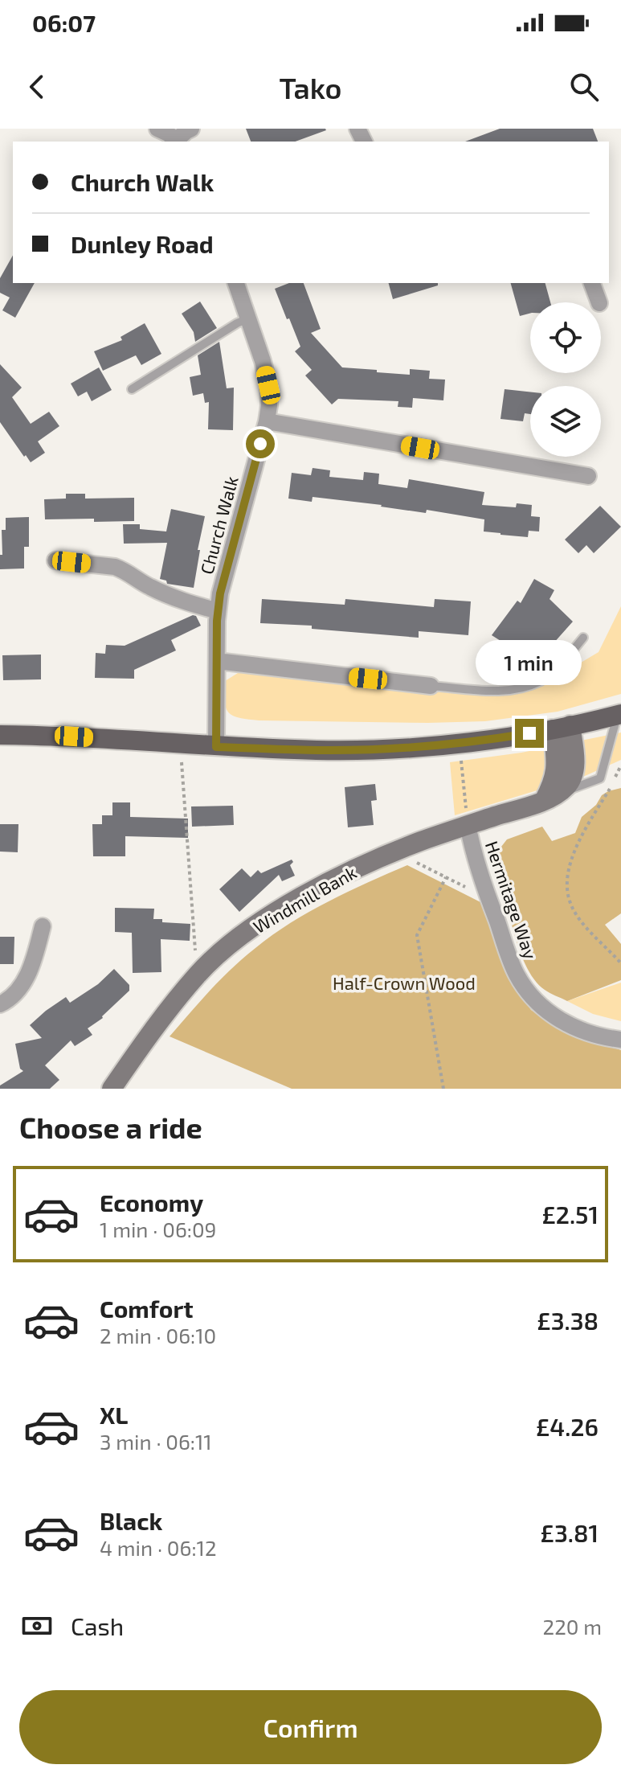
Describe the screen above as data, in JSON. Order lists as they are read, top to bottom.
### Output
{
  "streets": {
    "main road": ["Windmill Bank"],
    "street": ["Church Walk", "Hermitage Way"]
  },
  "crossings": [
    ["Windmill Bank", "Hermitage Way"]
  ],
  "parks": ["Half-Crown Wood"],
  "page": {
    "status": "06:07",
    "header": "Tako",
    "banner": ["Church Walk", "Dunley Road"],
    "bubble": "1 min",
    "heading": "Choose a ride",
    "list": [
      {
        "name": "Economy",
        "note": "1 min · 06:09",
        "value": "£2.51"
      },
      {
        "name": "Comfort",
        "note": "2 min · 06:10",
        "value": "£3.38"
      },
      {
        "name": "XL",
        "note": "3 min · 06:11",
        "value": "£4.26"
      },
      {
        "name": "Black",
        "note": "4 min · 06:12",
        "value": "£3.81"
      }
    ],
    "pay": ["Cash", "220 m"],
    "buttons": "Confirm"
  }
}
